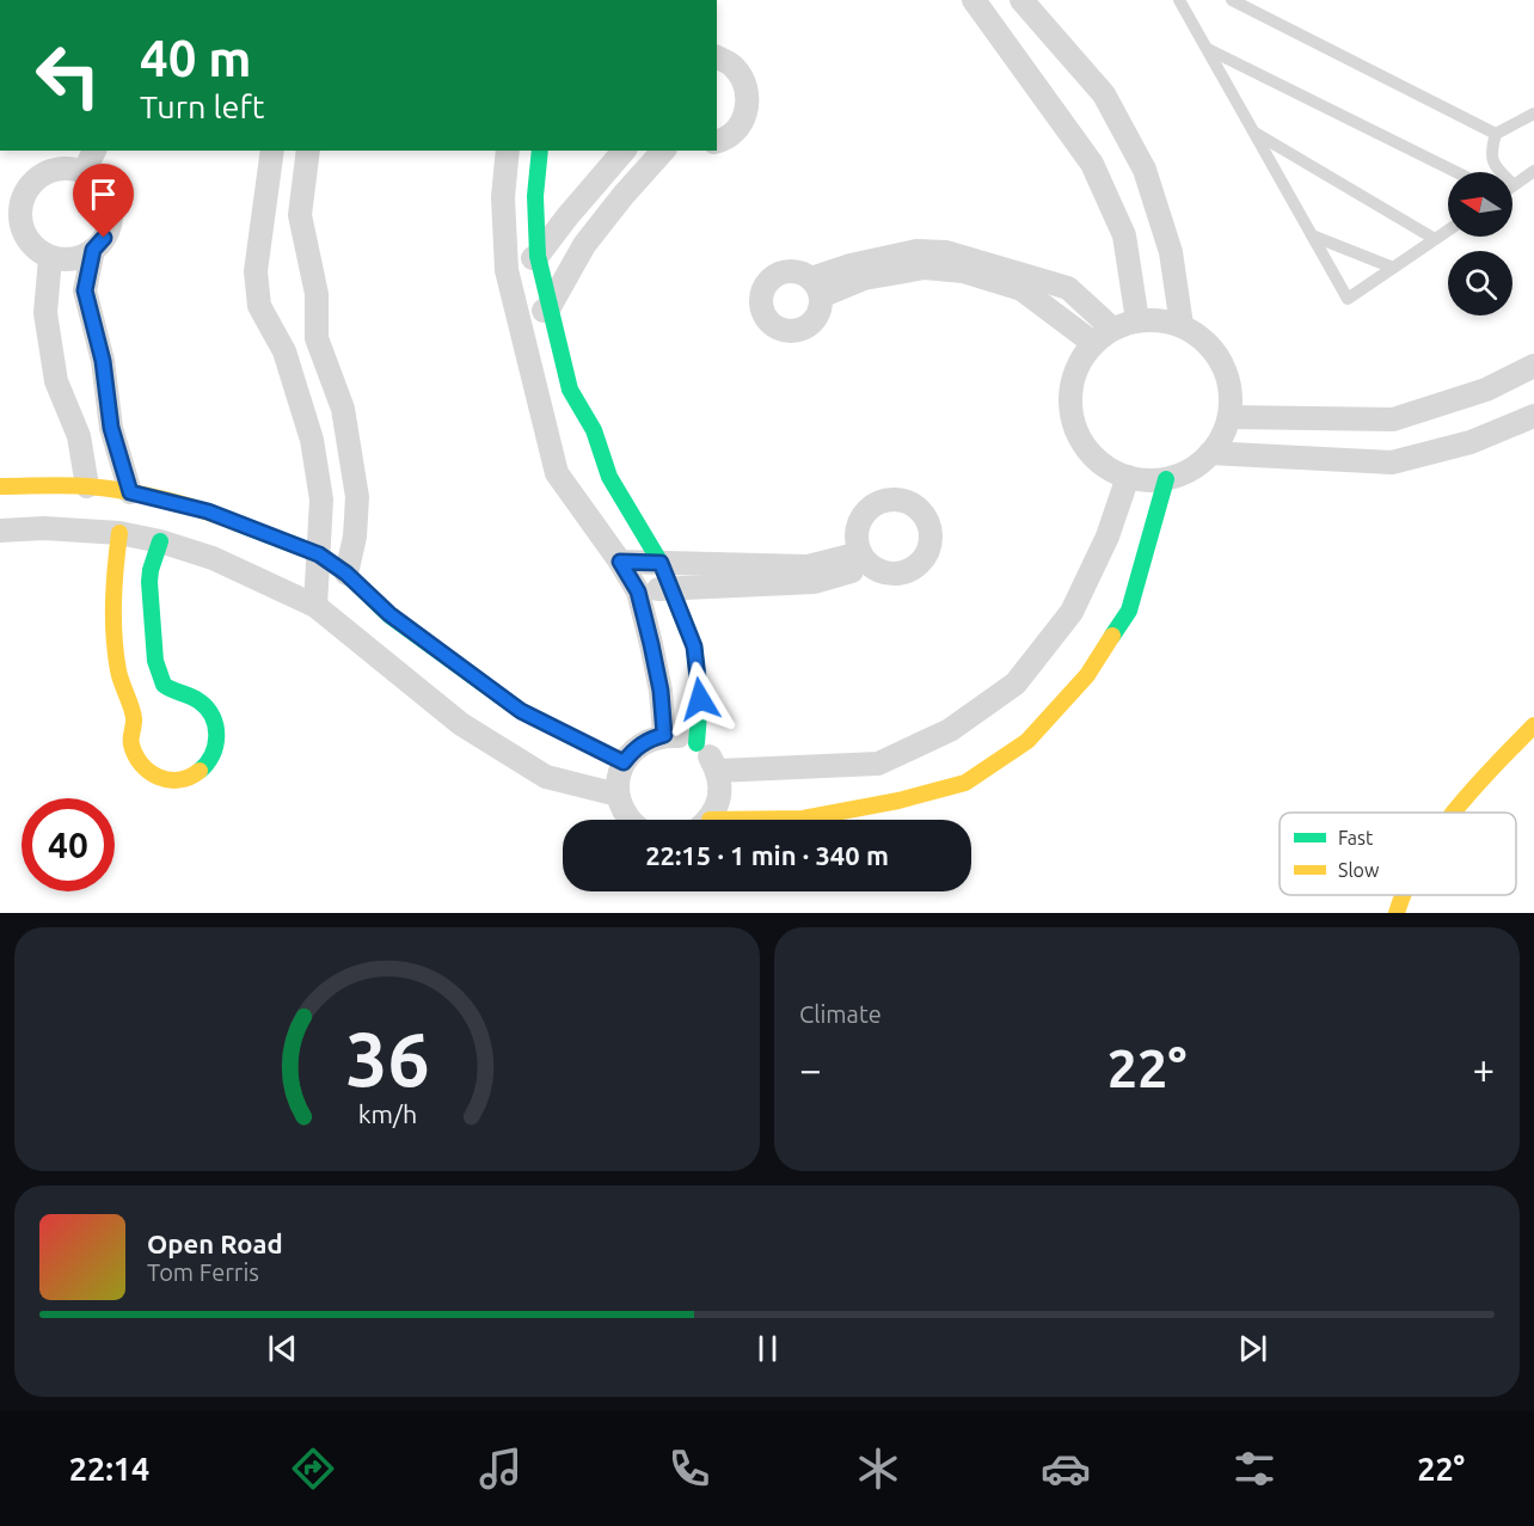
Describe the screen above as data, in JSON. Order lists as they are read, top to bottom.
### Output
{
  "legend": ["Fast", "Slow"],
  "north": "left",
  "page": {
    "turn": ["40 m", "Turn left"],
    "limit": "40",
    "trip": "22:15 · 1 min · 340 m",
    "tile": "Climate",
    "heat": ["−", "22°", "+"],
    "song": ["Open Road", "Tom Ferris"],
    "tabs": ["22:14", "22°"],
    "gauge": ["36", "km/h"]
  }
}
